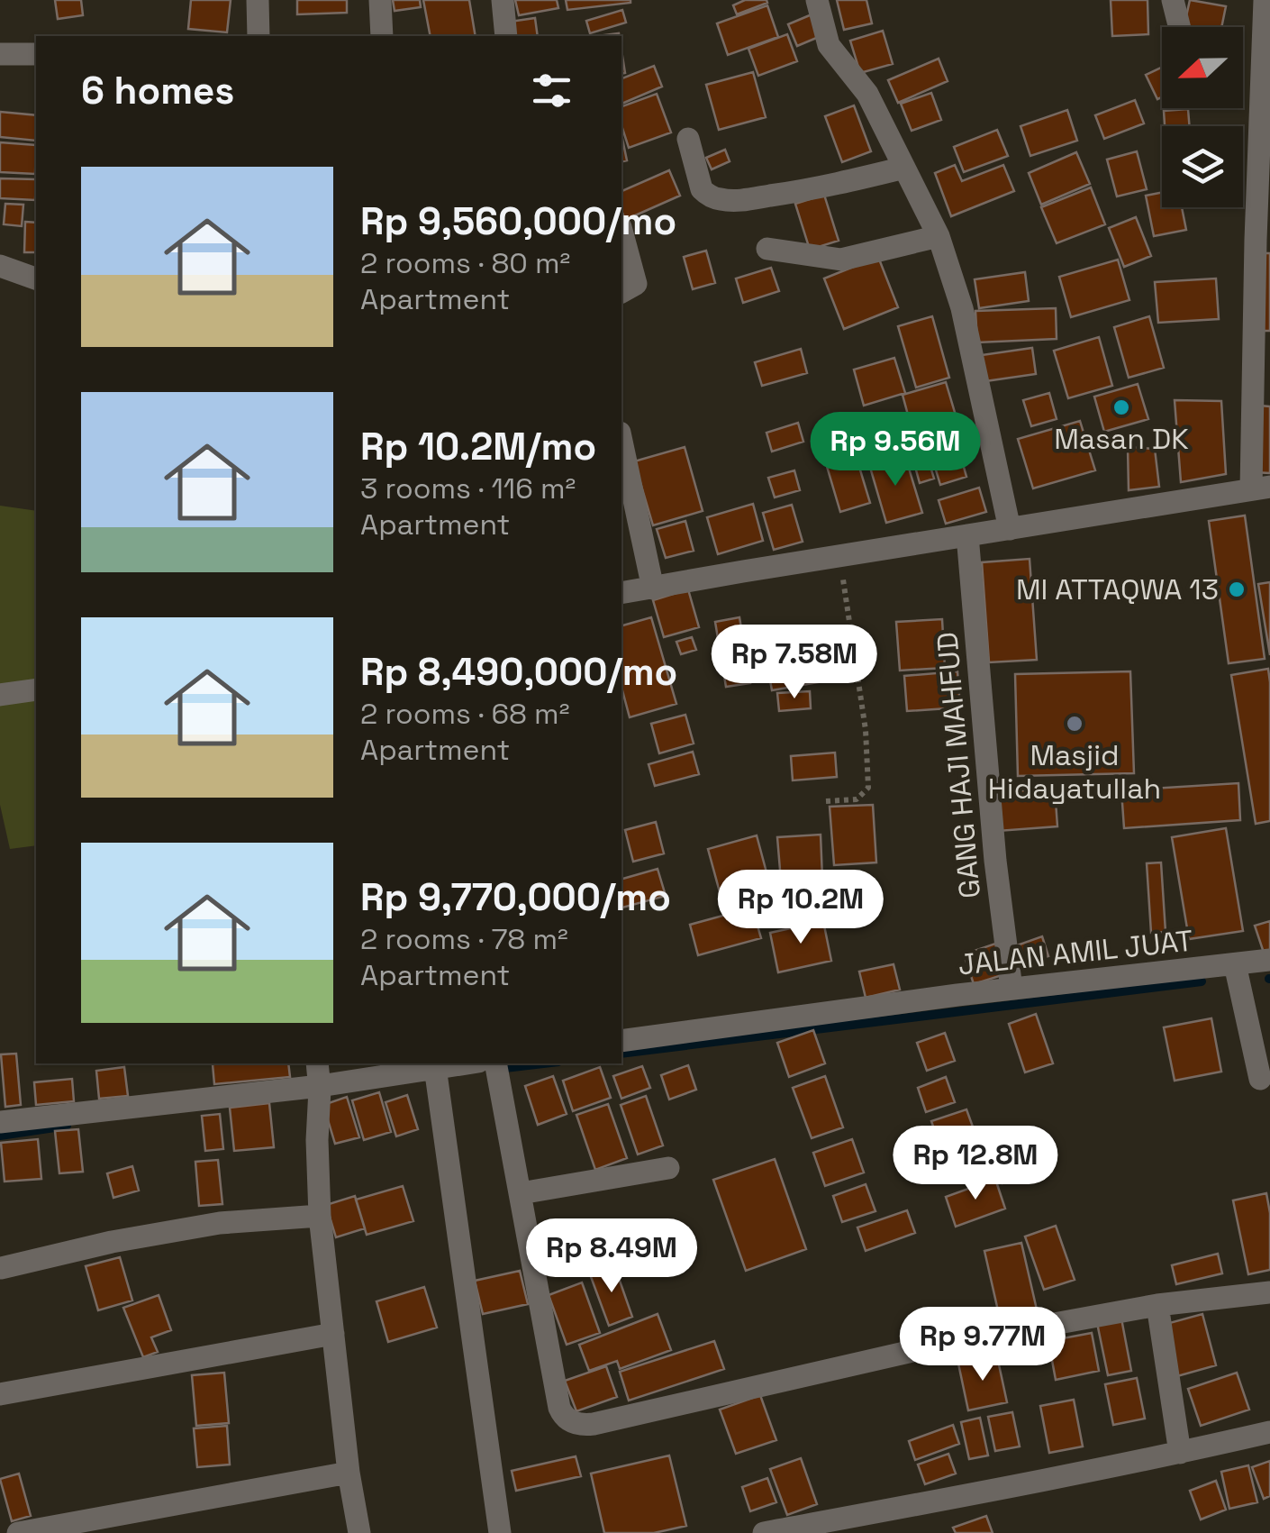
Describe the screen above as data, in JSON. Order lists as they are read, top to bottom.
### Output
{
  "streets": {
    "street": ["GANG HAJI MAHFUD", "JALAN AMIL JUAT"]
  },
  "crossings": [
    ["GANG HAJI MAHFUD", "JALAN AMIL JUAT"]
  ],
  "places": ["Masan DK", "MI ATTAQWA 13", "Masjid Hidayatullah"],
  "north": "left",
  "page": {
    "heading": "6 homes",
    "list": [
      {
        "name": "Rp 9,560,000/mo",
        "note": "2 rooms · 80 m² · Apartment"
      },
      {
        "name": "Rp 10.2M/mo",
        "note": "3 rooms · 116 m² · Apartment"
      },
      {
        "name": "Rp 8,490,000/mo",
        "note": "2 rooms · 68 m² · Apartment"
      },
      {
        "name": "Rp 9,770,000/mo",
        "note": "2 rooms · 78 m² · Apartment"
      }
    ],
    "price": [
      "Rp 9.56M",
      "Rp 7.58M",
      "Rp 10.2M",
      "Rp 12.8M",
      "Rp 8.49M",
      "Rp 9.77M"
    ]
  }
}
